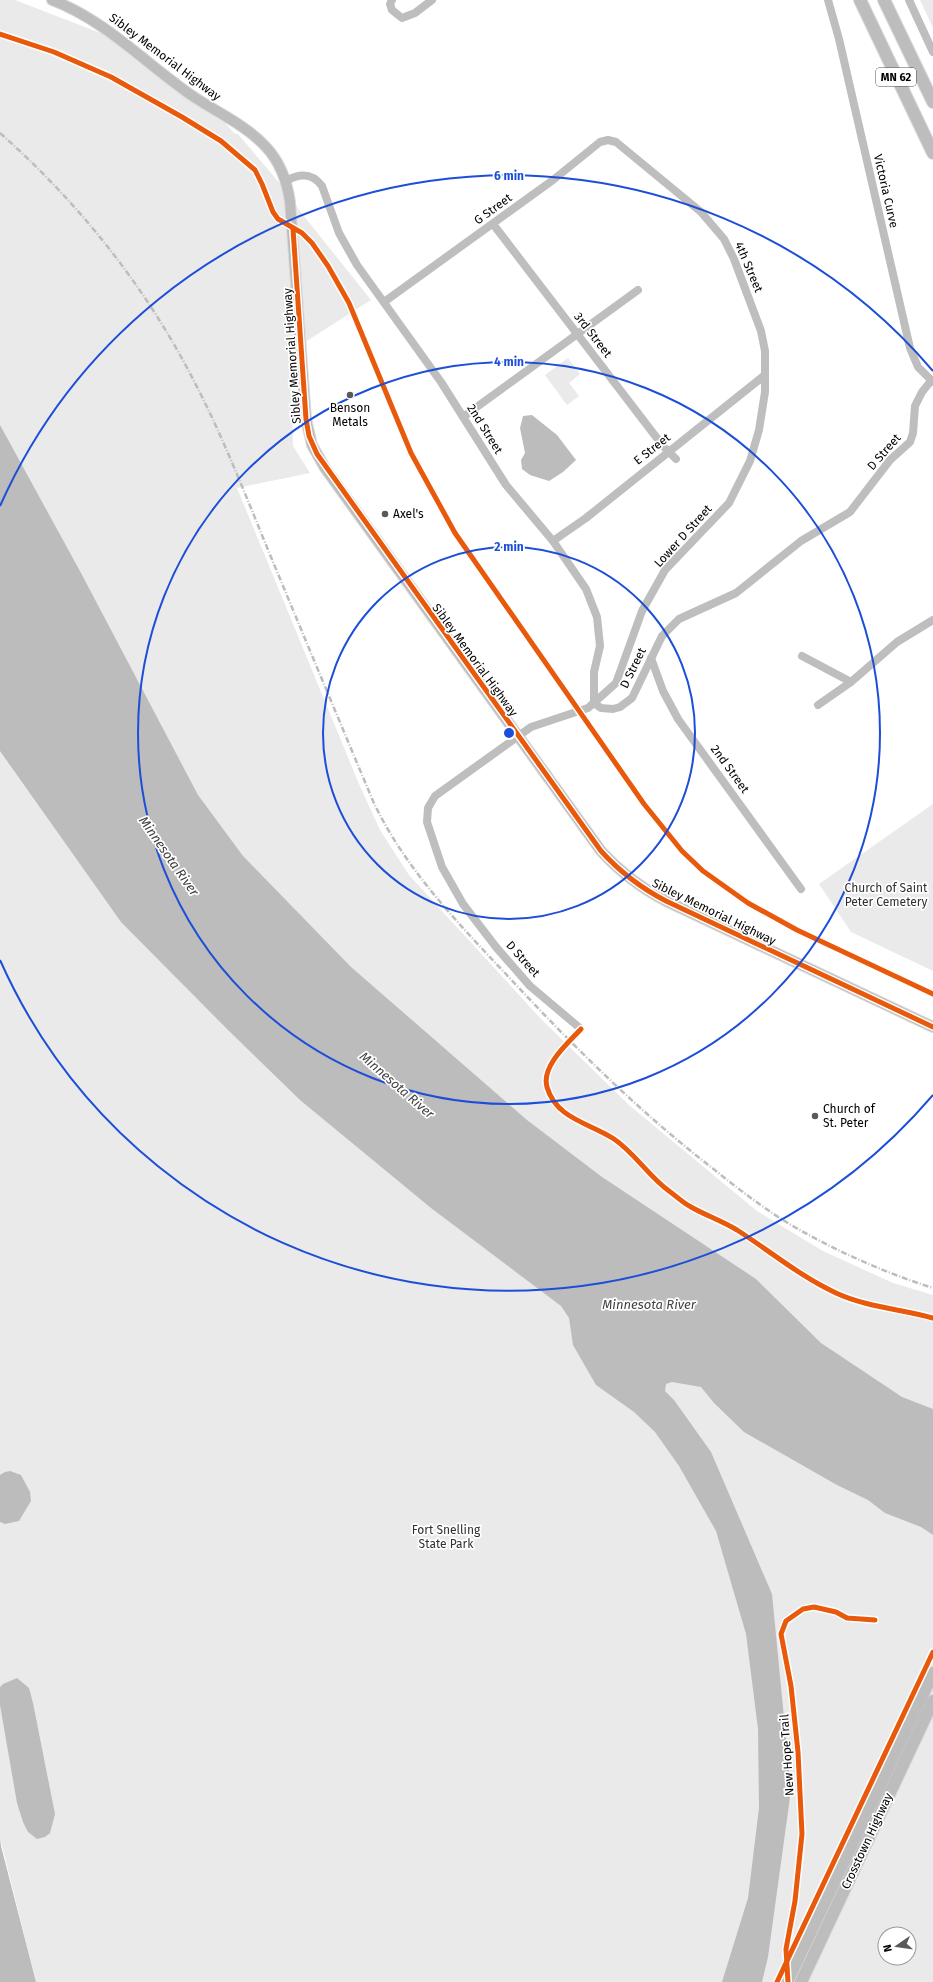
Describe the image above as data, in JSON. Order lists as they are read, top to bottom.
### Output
{
  "streets": {
    "highway": ["MN 62", "Crosstown Highway"],
    "main road": ["Sibley Memorial Highway"],
    "street": [
      "Victoria Curve",
      "G Street",
      "4th Street",
      "3rd Street",
      "2nd Street",
      "E Street",
      "D Street",
      "Lower D Street"
    ],
    "cycle path": ["New Hope Trail"]
  },
  "crossings": [
    ["Sibley Memorial Highway", "2nd Street"],
    ["Sibley Memorial Highway", "D Street"],
    ["Victoria Curve", "D Street"],
    ["G Street", "4th Street"],
    ["G Street", "3rd Street"],
    ["G Street", "2nd Street"],
    ["4th Street", "E Street"],
    ["4th Street", "Lower D Street"],
    ["3rd Street", "E Street"],
    ["2nd Street", "E Street"],
    ["2nd Street", "D Street"],
    ["2nd Street", "Lower D Street"],
    ["E Street", "Lower D Street"],
    ["D Street", "Lower D Street"]
  ],
  "water": ["Minnesota River"],
  "parks": ["Church of Saint Peter Cemetery", "Fort Snelling State Park"],
  "places": ["Benson Metals", "Axel's", "Church of St. Peter"],
  "north": "left",
  "rings": ["6 min", "4 min", "2 min"]
}
